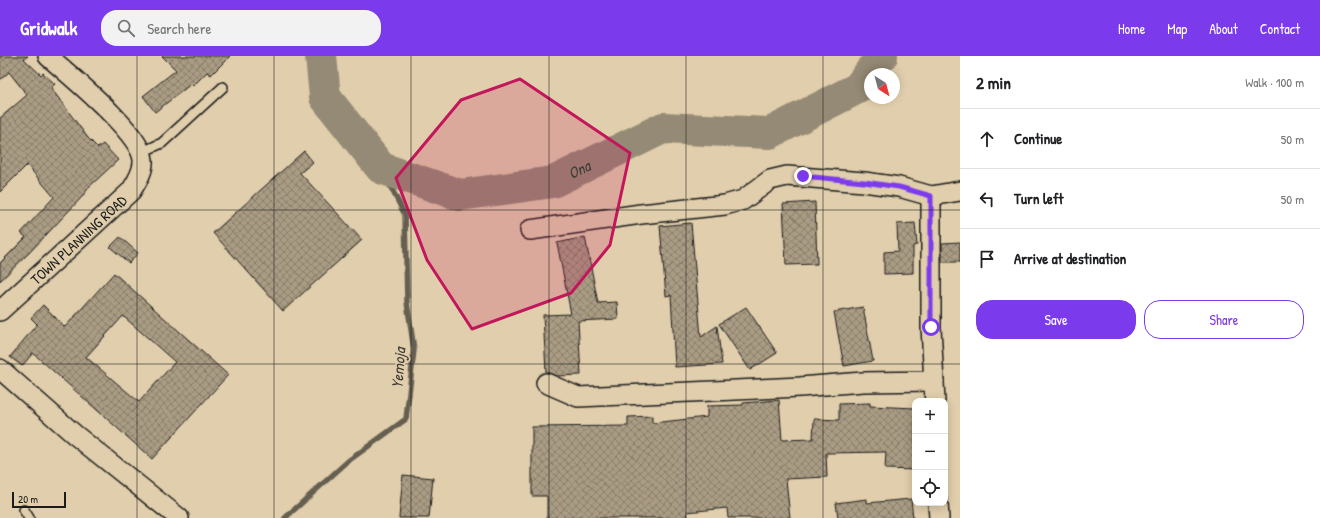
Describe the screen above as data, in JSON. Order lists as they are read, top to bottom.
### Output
{
  "streets": {
    "street": ["TOWN PLANNING ROAD"]
  },
  "water": ["Ona", "Yemoja"],
  "scale_bar": "20 m",
  "north": "bottom right",
  "page": {
    "header": "Gridwalk",
    "search": "Search here",
    "nav": [
      "Home",
      "Map",
      "About",
      "Contact"
    ],
    "heading": ["2 min", "Walk · 100 m"],
    "list": [
      ["Continue", "50 m"],
      ["Turn left", "50 m"],
      "Arrive at destination"
    ],
    "buttons": ["Save", "Share"],
    "map_buttons": ["+", "−"],
    "scale": "20 m"
  }
}
